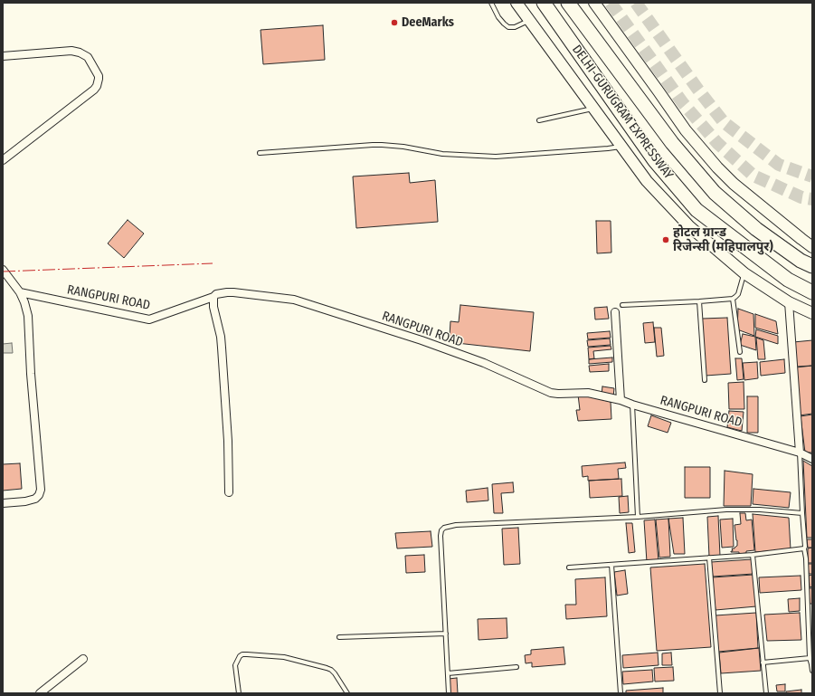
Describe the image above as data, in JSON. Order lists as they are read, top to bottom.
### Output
{
  "streets": {
    "highway": ["DELHI-GURUGRAM EXPRESSWAY"],
    "street": ["RANGPURI ROAD"]
  },
  "places": ["DeeMarks", "होटल ग्रान्ड रिजेन्सी (महिपालपुर)"]
}
